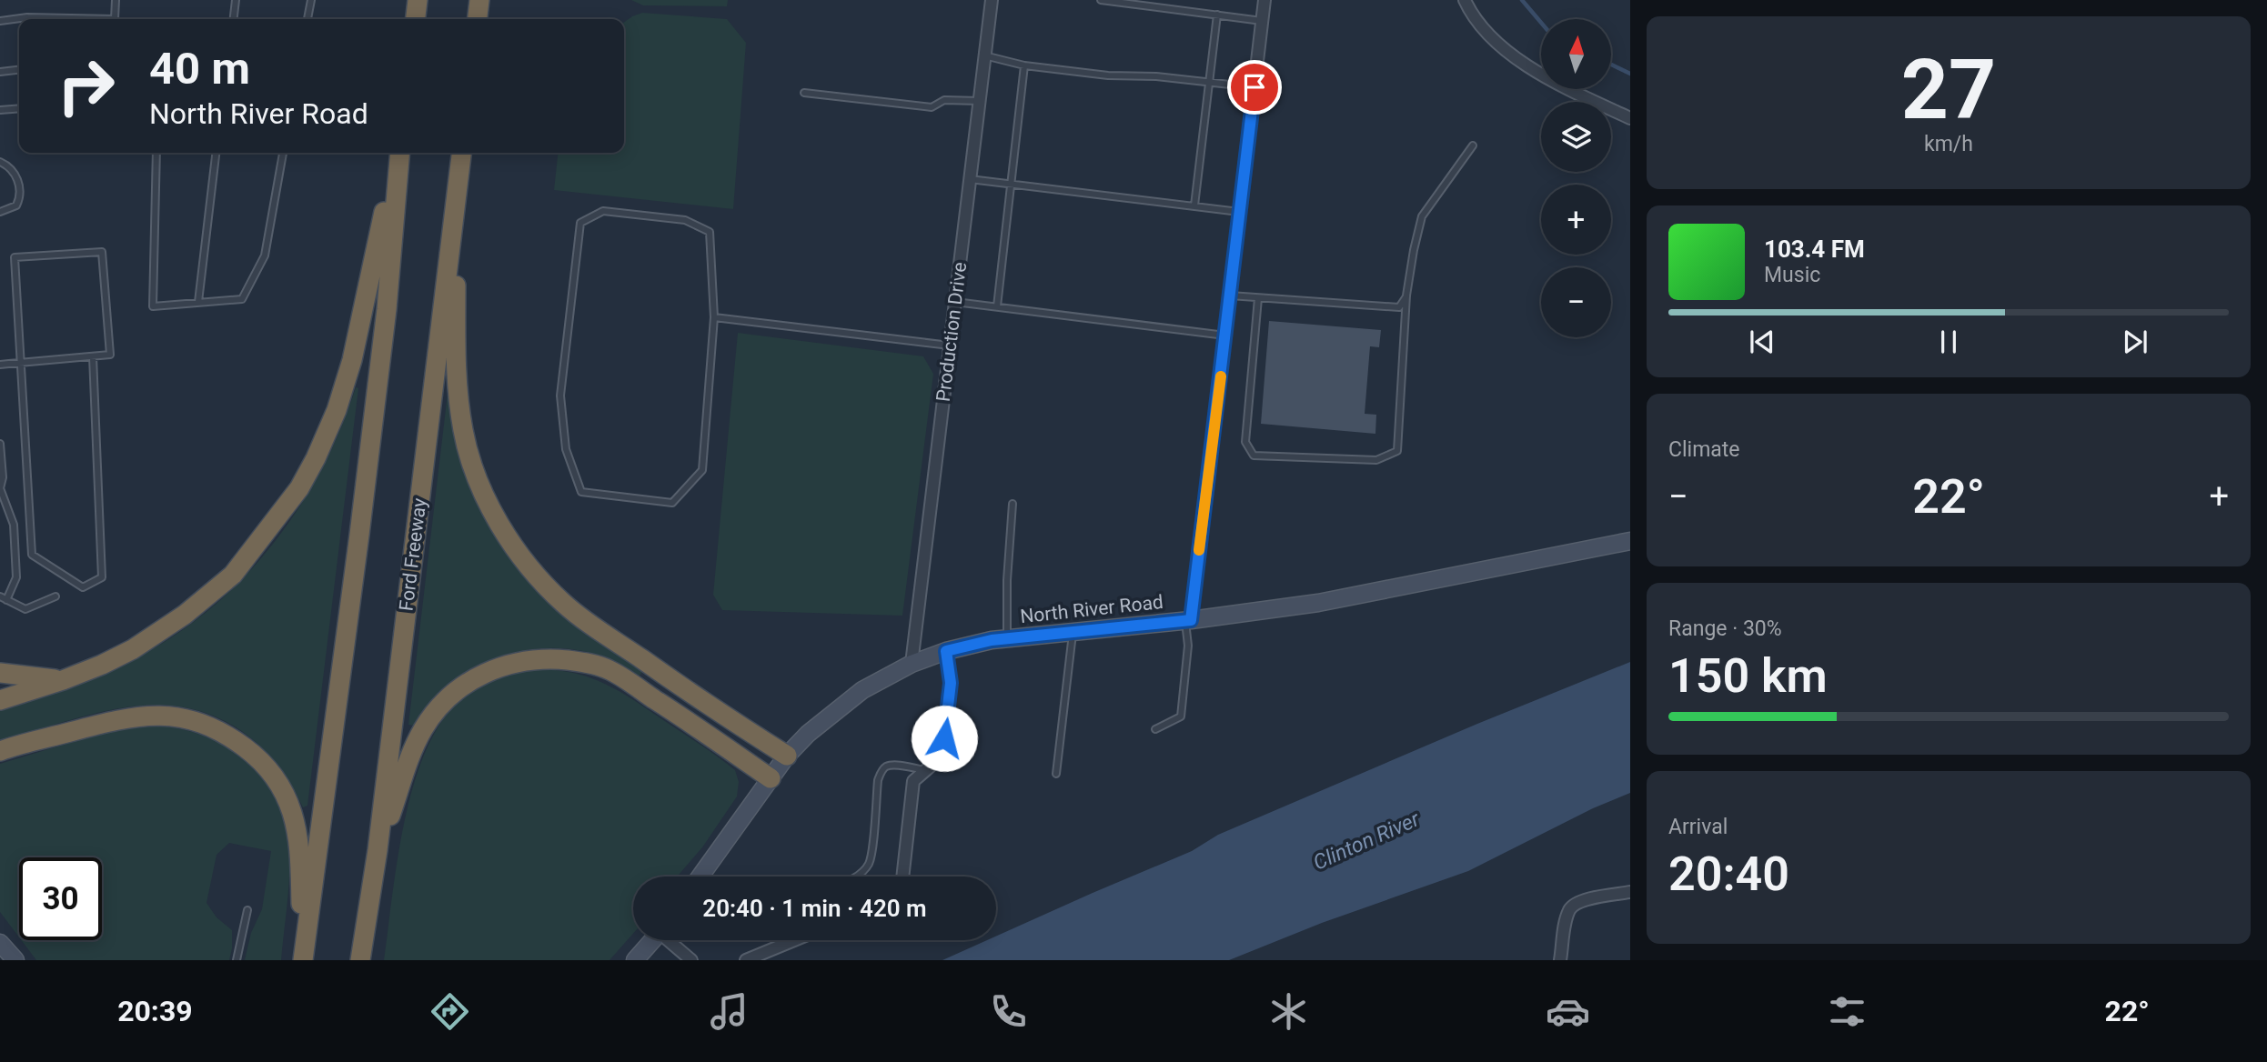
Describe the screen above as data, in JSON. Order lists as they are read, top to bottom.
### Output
{
  "streets": {
    "highway": ["Ford Freeway"],
    "street": ["Production Drive", "North River Road"]
  },
  "crossings": [
    ["Production Drive", "North River Road"]
  ],
  "water": ["Clinton River"],
  "north": "top",
  "page": {
    "tile": [
      ["27", "km/h"],
      "Climate",
      ["Range · 30%", "150 km"],
      ["Arrival", "20:40"]
    ],
    "map_buttons": ["+", "−"],
    "turn": ["40 m", "North River Road"],
    "song": ["103.4 FM", "Music"],
    "heat": ["−", "22°", "+"],
    "limit": "30",
    "trip": "20:40 · 1 min · 420 m",
    "tabs": ["20:39", "22°"]
  }
}
